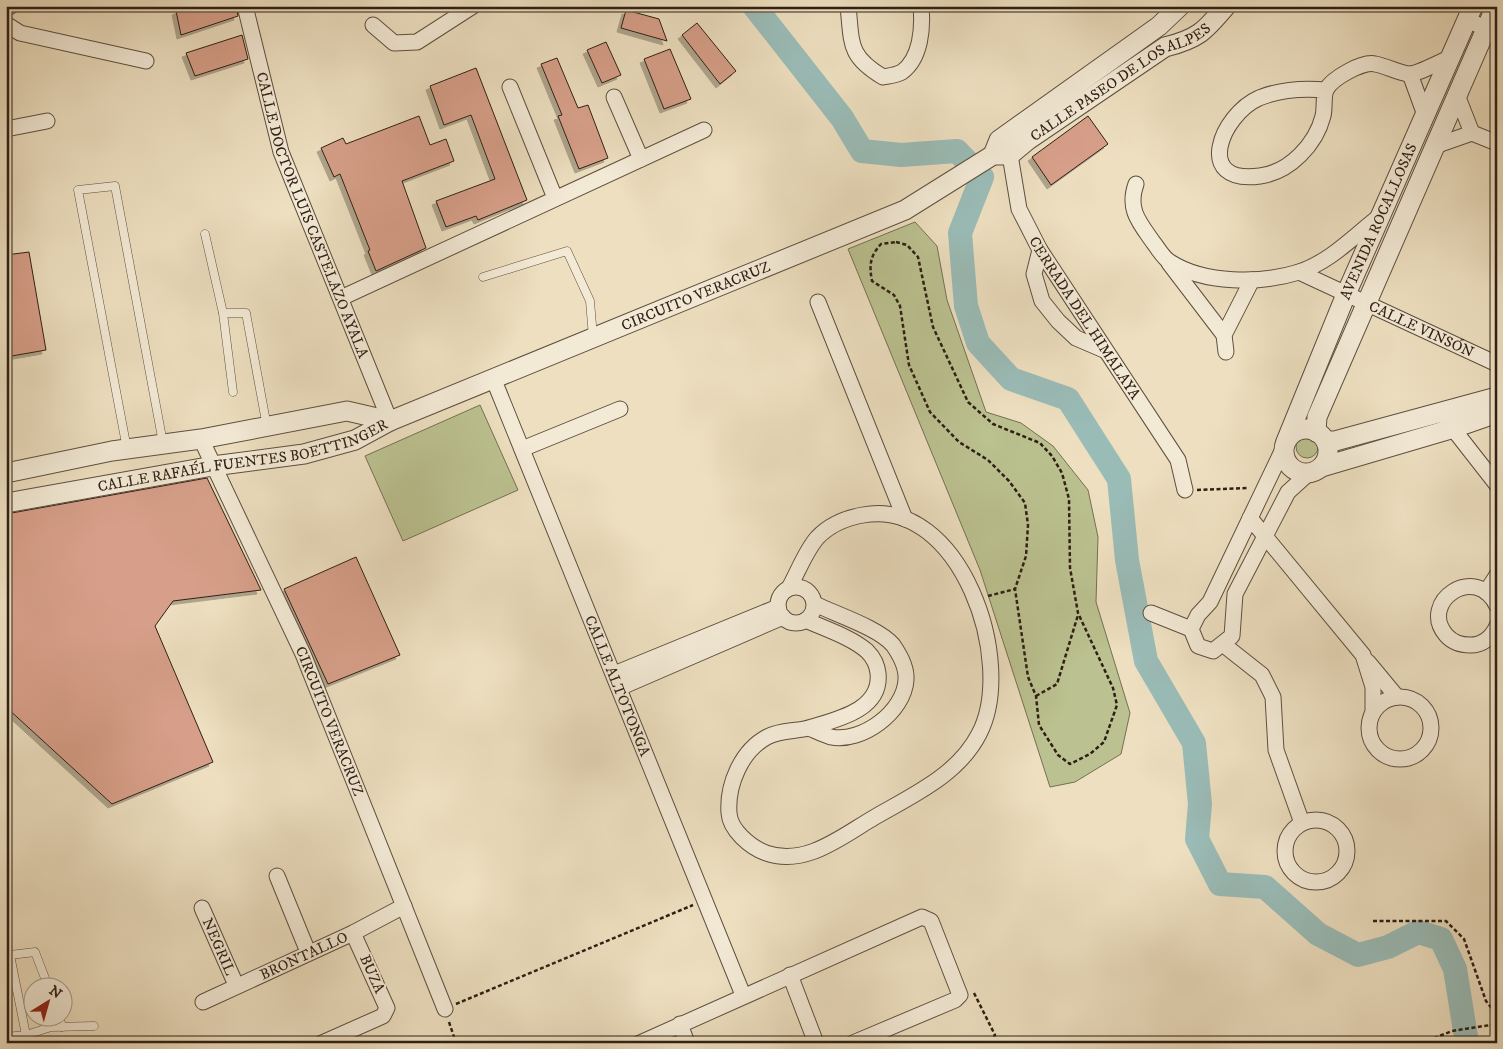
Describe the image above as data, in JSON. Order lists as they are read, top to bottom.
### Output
{
  "streets": {
    "street": [
      "CALLE PASEO DE LOS ALPES",
      "CALLE DOCTOR LUIS CASTELAZO AYALA",
      "AVENIDA ROCALLOSAS",
      "CIRCUITO VERACRUZ",
      "CERRADA DEL HIMALAYA",
      "CALLE VINSÓN",
      "CALLE RAFAÉL FUENTES BOETTINGER",
      "CALLE ALTOTONGA",
      "NEGRIL",
      "BRONTALLO",
      "BUZA"
    ]
  },
  "crossings": [
    ["CALLE PASEO DE LOS ALPES", "CIRCUITO VERACRUZ"],
    ["CALLE PASEO DE LOS ALPES", "CERRADA DEL HIMALAYA"],
    ["CALLE DOCTOR LUIS CASTELAZO AYALA", "CIRCUITO VERACRUZ"],
    ["CALLE DOCTOR LUIS CASTELAZO AYALA", "CALLE RAFAÉL FUENTES BOETTINGER"],
    ["AVENIDA ROCALLOSAS", "CALLE VINSÓN"],
    ["CIRCUITO VERACRUZ", "CERRADA DEL HIMALAYA"],
    ["CIRCUITO VERACRUZ", "CALLE RAFAÉL FUENTES BOETTINGER"],
    ["CIRCUITO VERACRUZ", "CALLE ALTOTONGA"],
    ["CIRCUITO VERACRUZ", "BRONTALLO"],
    ["NEGRIL", "BRONTALLO"],
    ["BRONTALLO", "BUZA"]
  ],
  "north": "top right"
}
